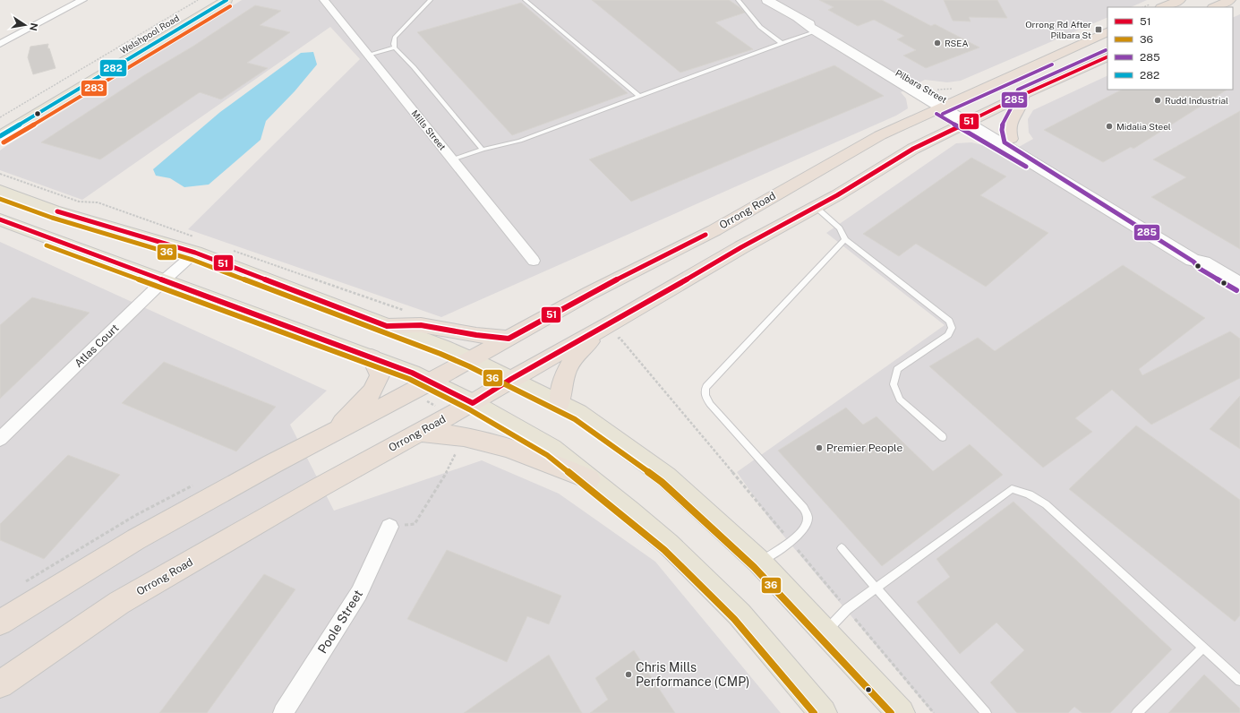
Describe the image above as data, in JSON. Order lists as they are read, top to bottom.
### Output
{
  "streets": {
    "highway": ["Orrong Road"],
    "main road": ["Welshpool Road", "Pilbara Street"],
    "street": ["Mills Street", "Atlas Court", "Poole Street"]
  },
  "crossings": [
    ["Pilbara Street", "Orrong Road"]
  ],
  "places": {
    "transit": ["Orrong Rd After Pilbara St"],
    "other": [
      "RSEA",
      "Rudd Industrial",
      "Midalia Steel",
      "Premier People",
      "Chris Mills Performance (CMP)"
    ]
  },
  "lines": [
    "transit line 282",
    "transit line 283",
    "transit line 285",
    "transit line 51",
    "transit line 36"
  ],
  "legend": [
    "51",
    "36",
    "285",
    "282"
  ],
  "north": "right"
}
